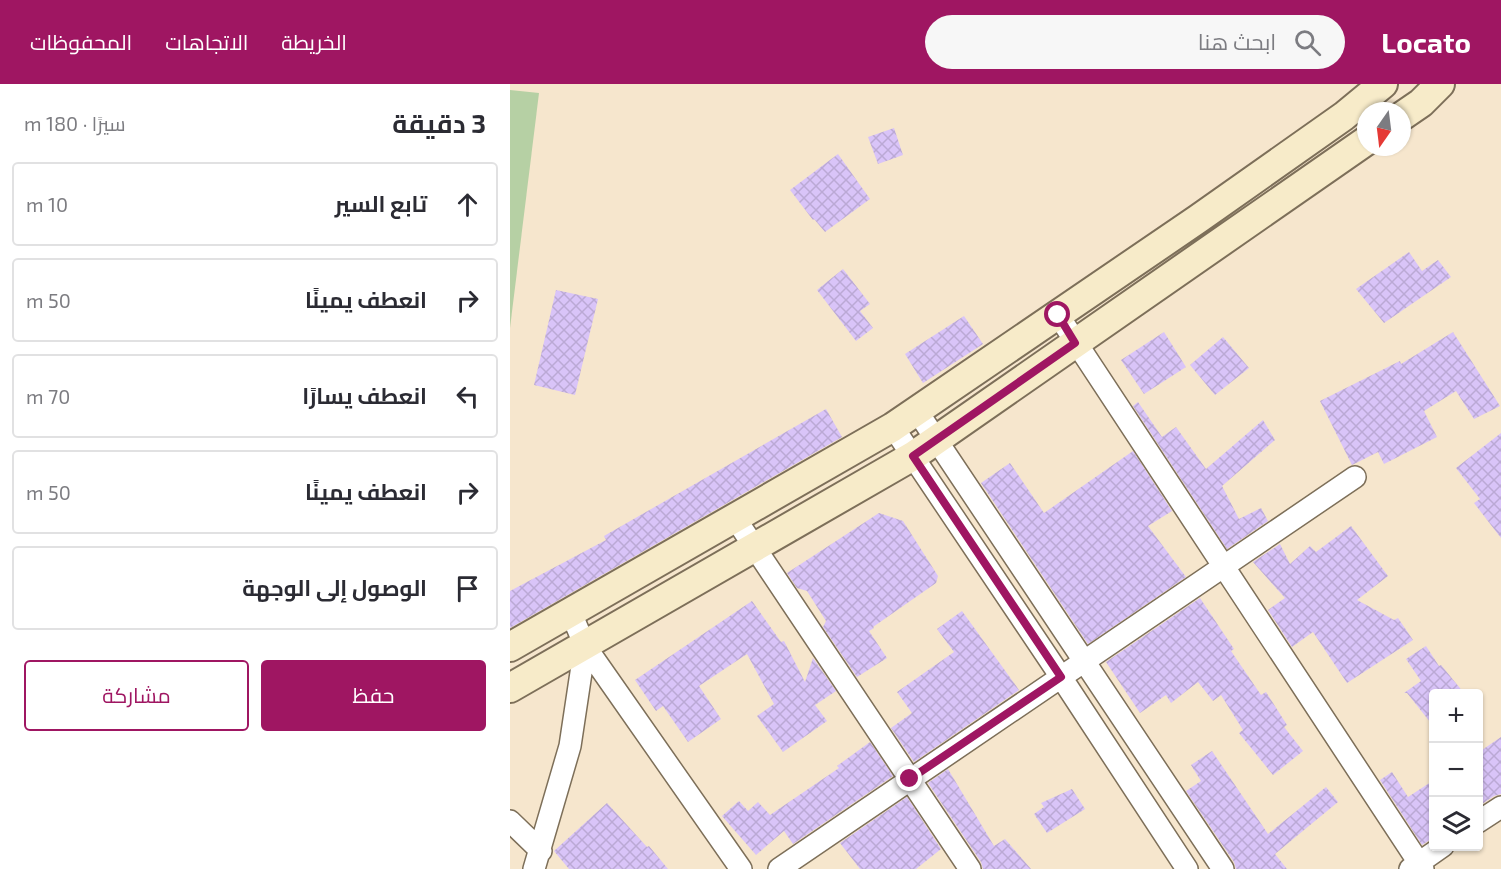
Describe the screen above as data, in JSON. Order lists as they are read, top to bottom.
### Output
{
  "north": "bottom",
  "page": {
    "header": "Locato",
    "search": "ابحث هنا",
    "nav": ["الخريطة", "الاتجاهات", "المحفوظات"],
    "heading": ["3 دقيقة", "سيرًا · 180 m"],
    "list": [
      ["تابع السير", "10 m"],
      ["انعطف يمينًا", "50 m"],
      ["انعطف يسارًا", "70 m"],
      ["انعطف يمينًا", "50 m"],
      "الوصول إلى الوجهة"
    ],
    "buttons": ["حفظ", "مشاركة"],
    "map_buttons": ["+", "−"]
  }
}
